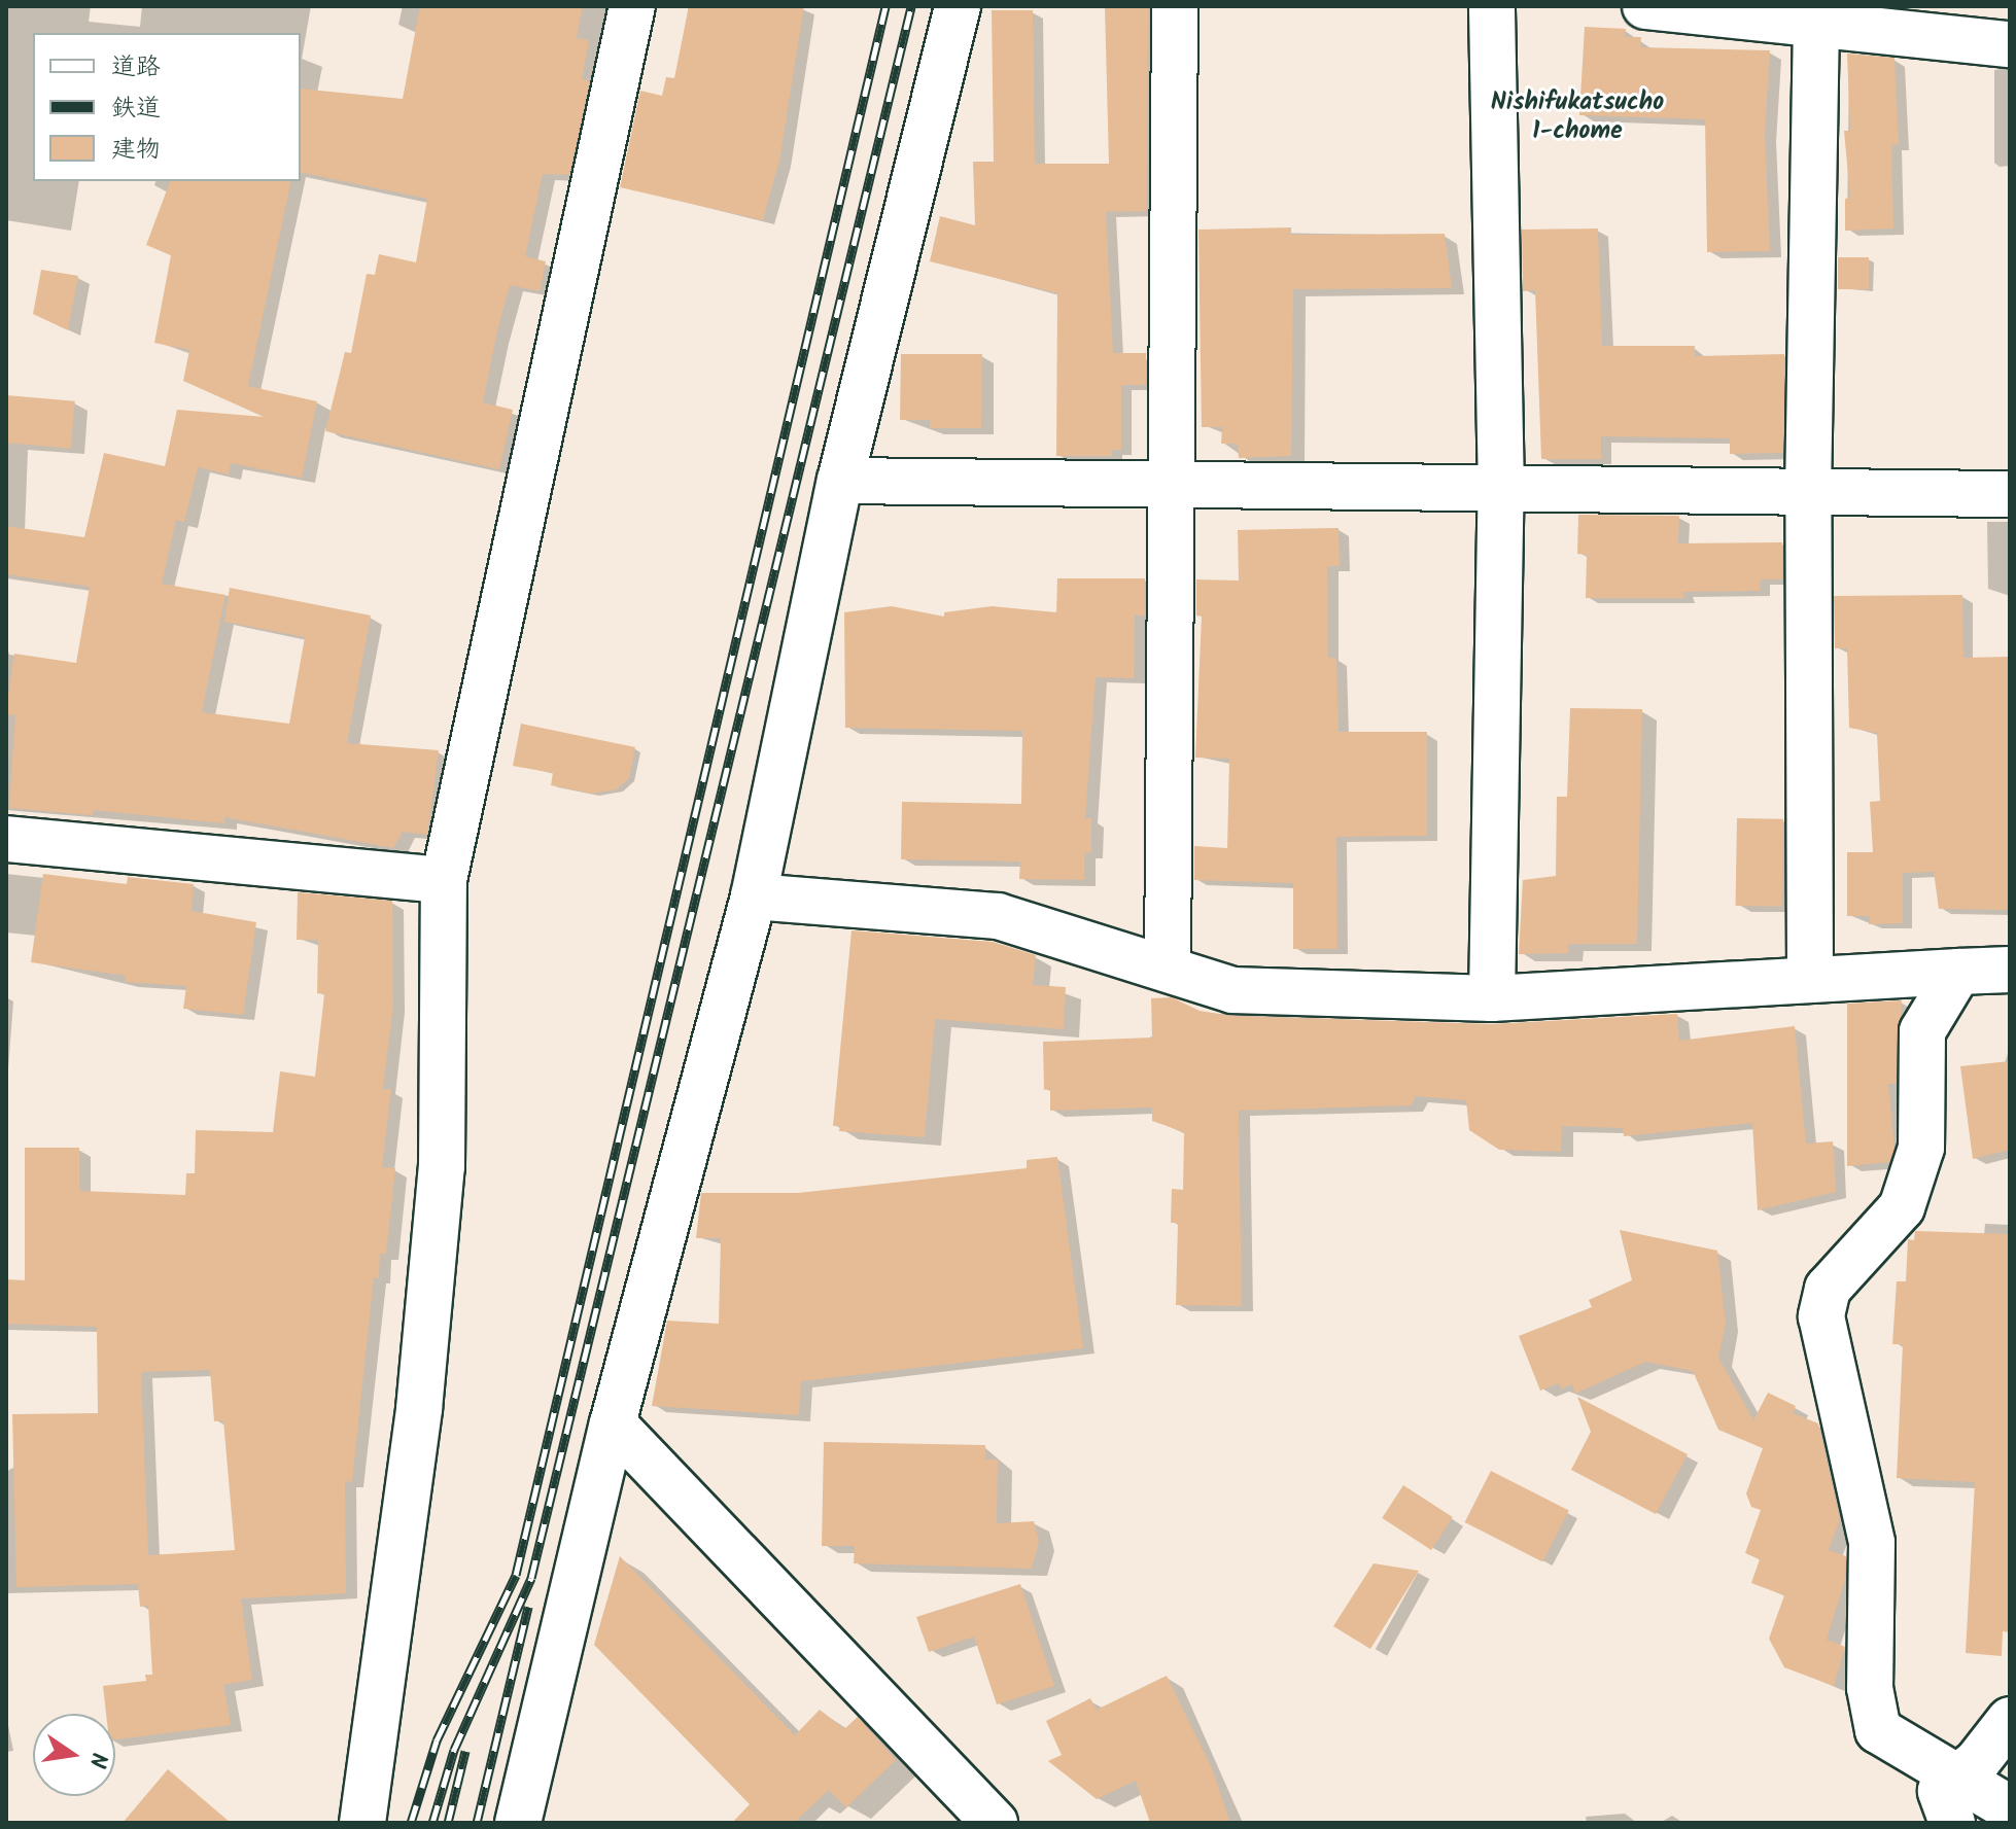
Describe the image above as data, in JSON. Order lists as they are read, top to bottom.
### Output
{
  "districts": ["Nishifukatsucho 1-chome"],
  "legend": ["道路", "鉄道", "建物"],
  "north": "right"
}
